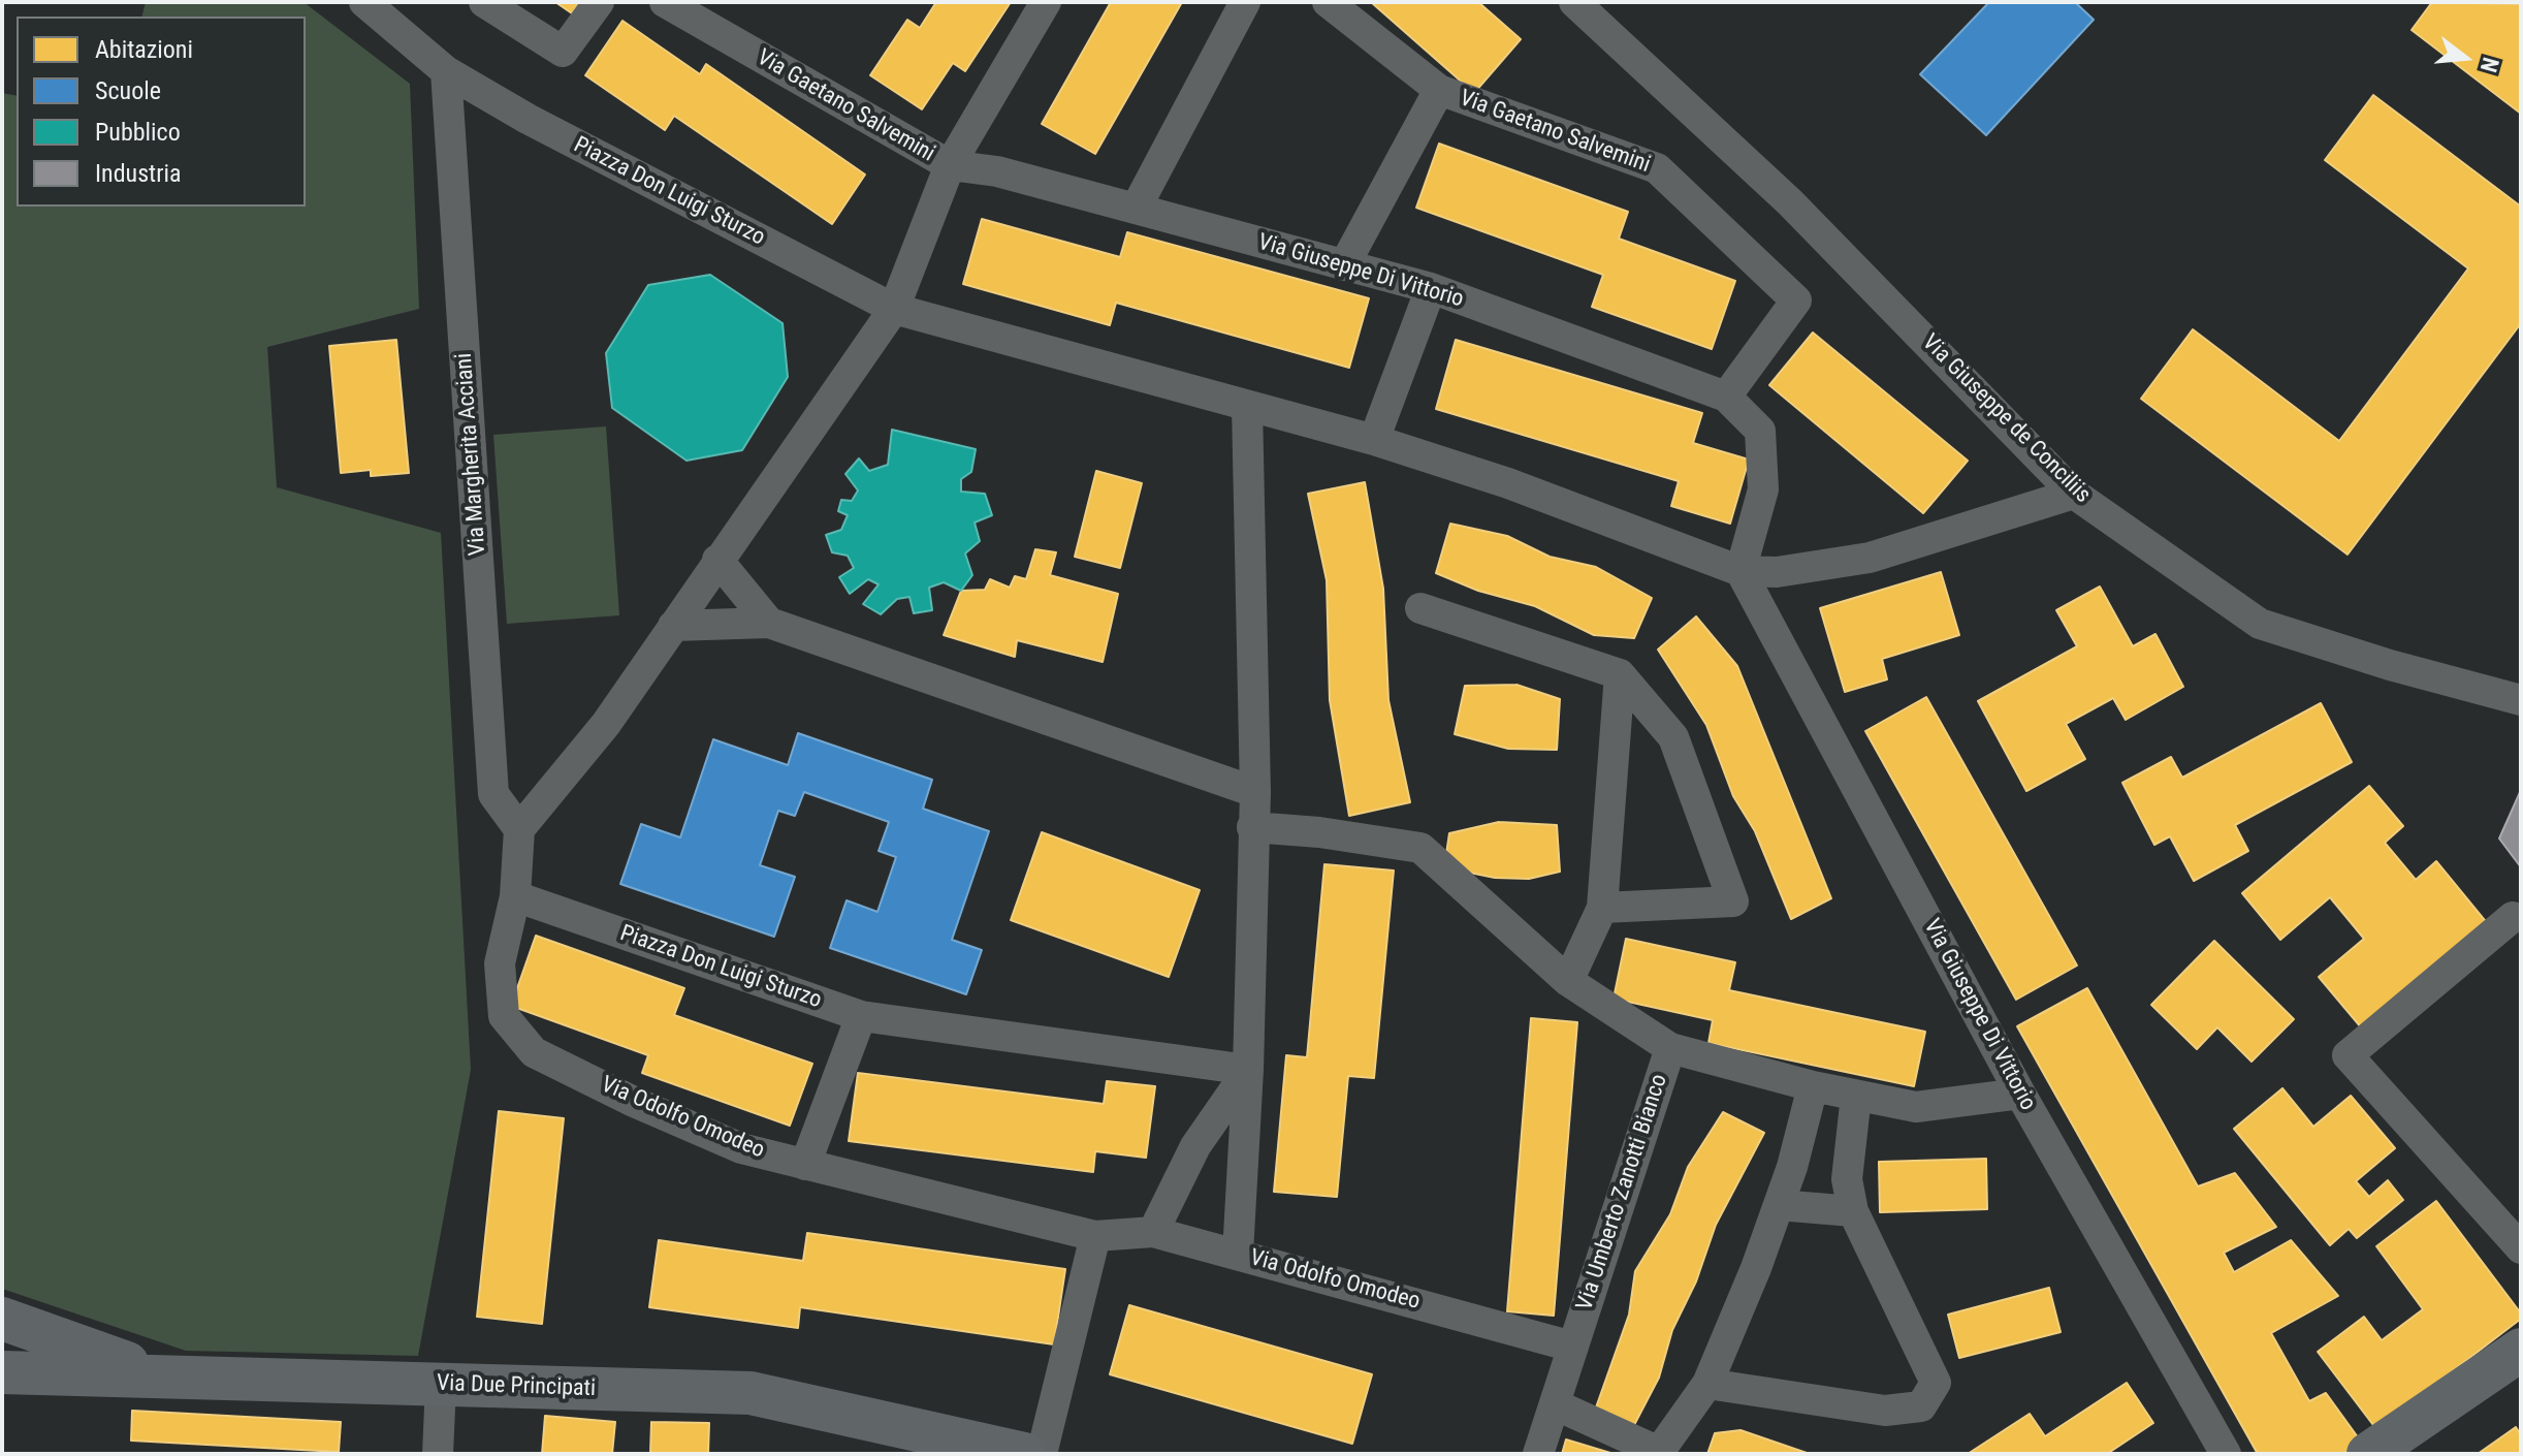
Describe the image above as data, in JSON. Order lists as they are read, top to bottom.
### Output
{
  "streets": {
    "street": [
      "Via Gaetano Salvemini",
      "Piazza Don Luigi Sturzo",
      "Via Giuseppe Di Vittorio",
      "Via Giuseppe de Conciliis",
      "Via Margherita Acciani",
      "Via Odolfo Omodeo",
      "Via Umberto Zanotti Bianco",
      "Via Due Principati"
    ]
  },
  "crossings": [
    ["Via Gaetano Salvemini", "Via Giuseppe Di Vittorio"],
    ["Piazza Don Luigi Sturzo", "Via Margherita Acciani"],
    ["Piazza Don Luigi Sturzo", "Via Odolfo Omodeo"],
    ["Via Odolfo Omodeo", "Via Umberto Zanotti Bianco"]
  ],
  "legend": [
    "Abitazioni",
    "Scuole",
    "Pubblico",
    "Industria"
  ],
  "north": "right"
}
